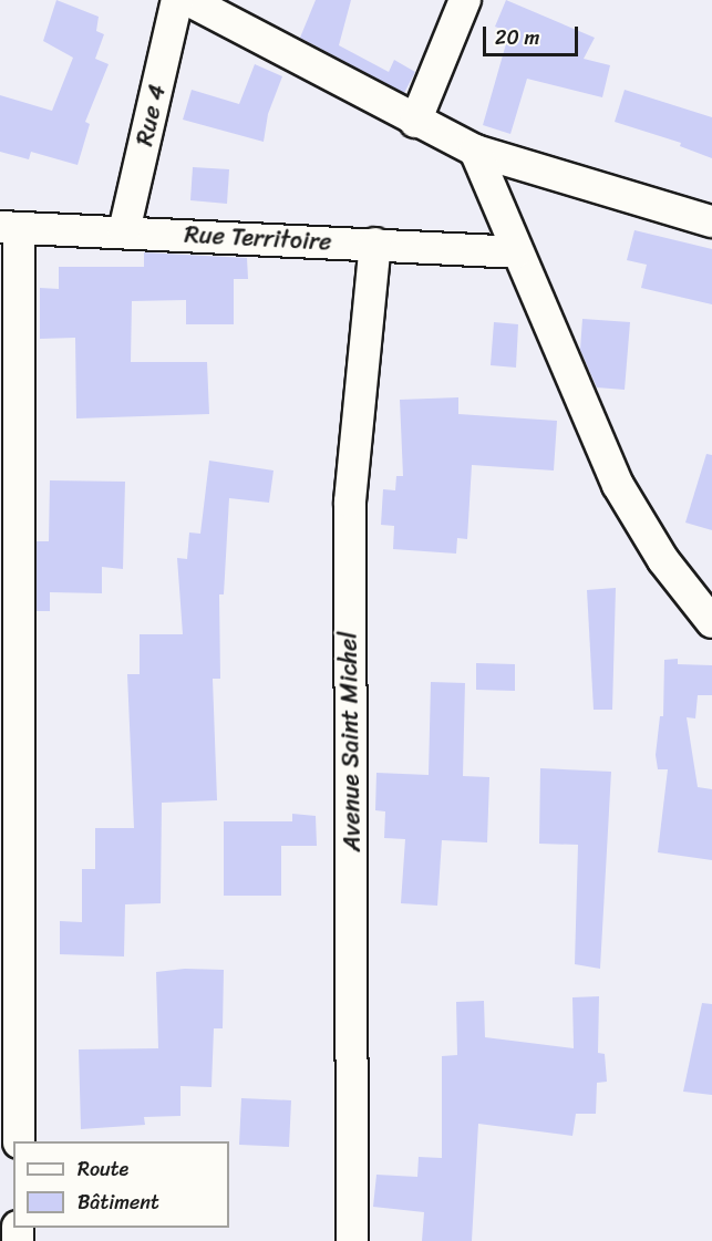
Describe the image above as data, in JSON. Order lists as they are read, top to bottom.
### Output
{
  "streets": {
    "street": ["Rue 4", "Rue Territoire", "Avenue Saint Michel"]
  },
  "crossings": [
    ["Rue 4", "Rue Territoire"],
    ["Rue Territoire", "Avenue Saint Michel"]
  ],
  "legend": ["Route", "Bâtiment"],
  "scale_bar": "20 m"
}
